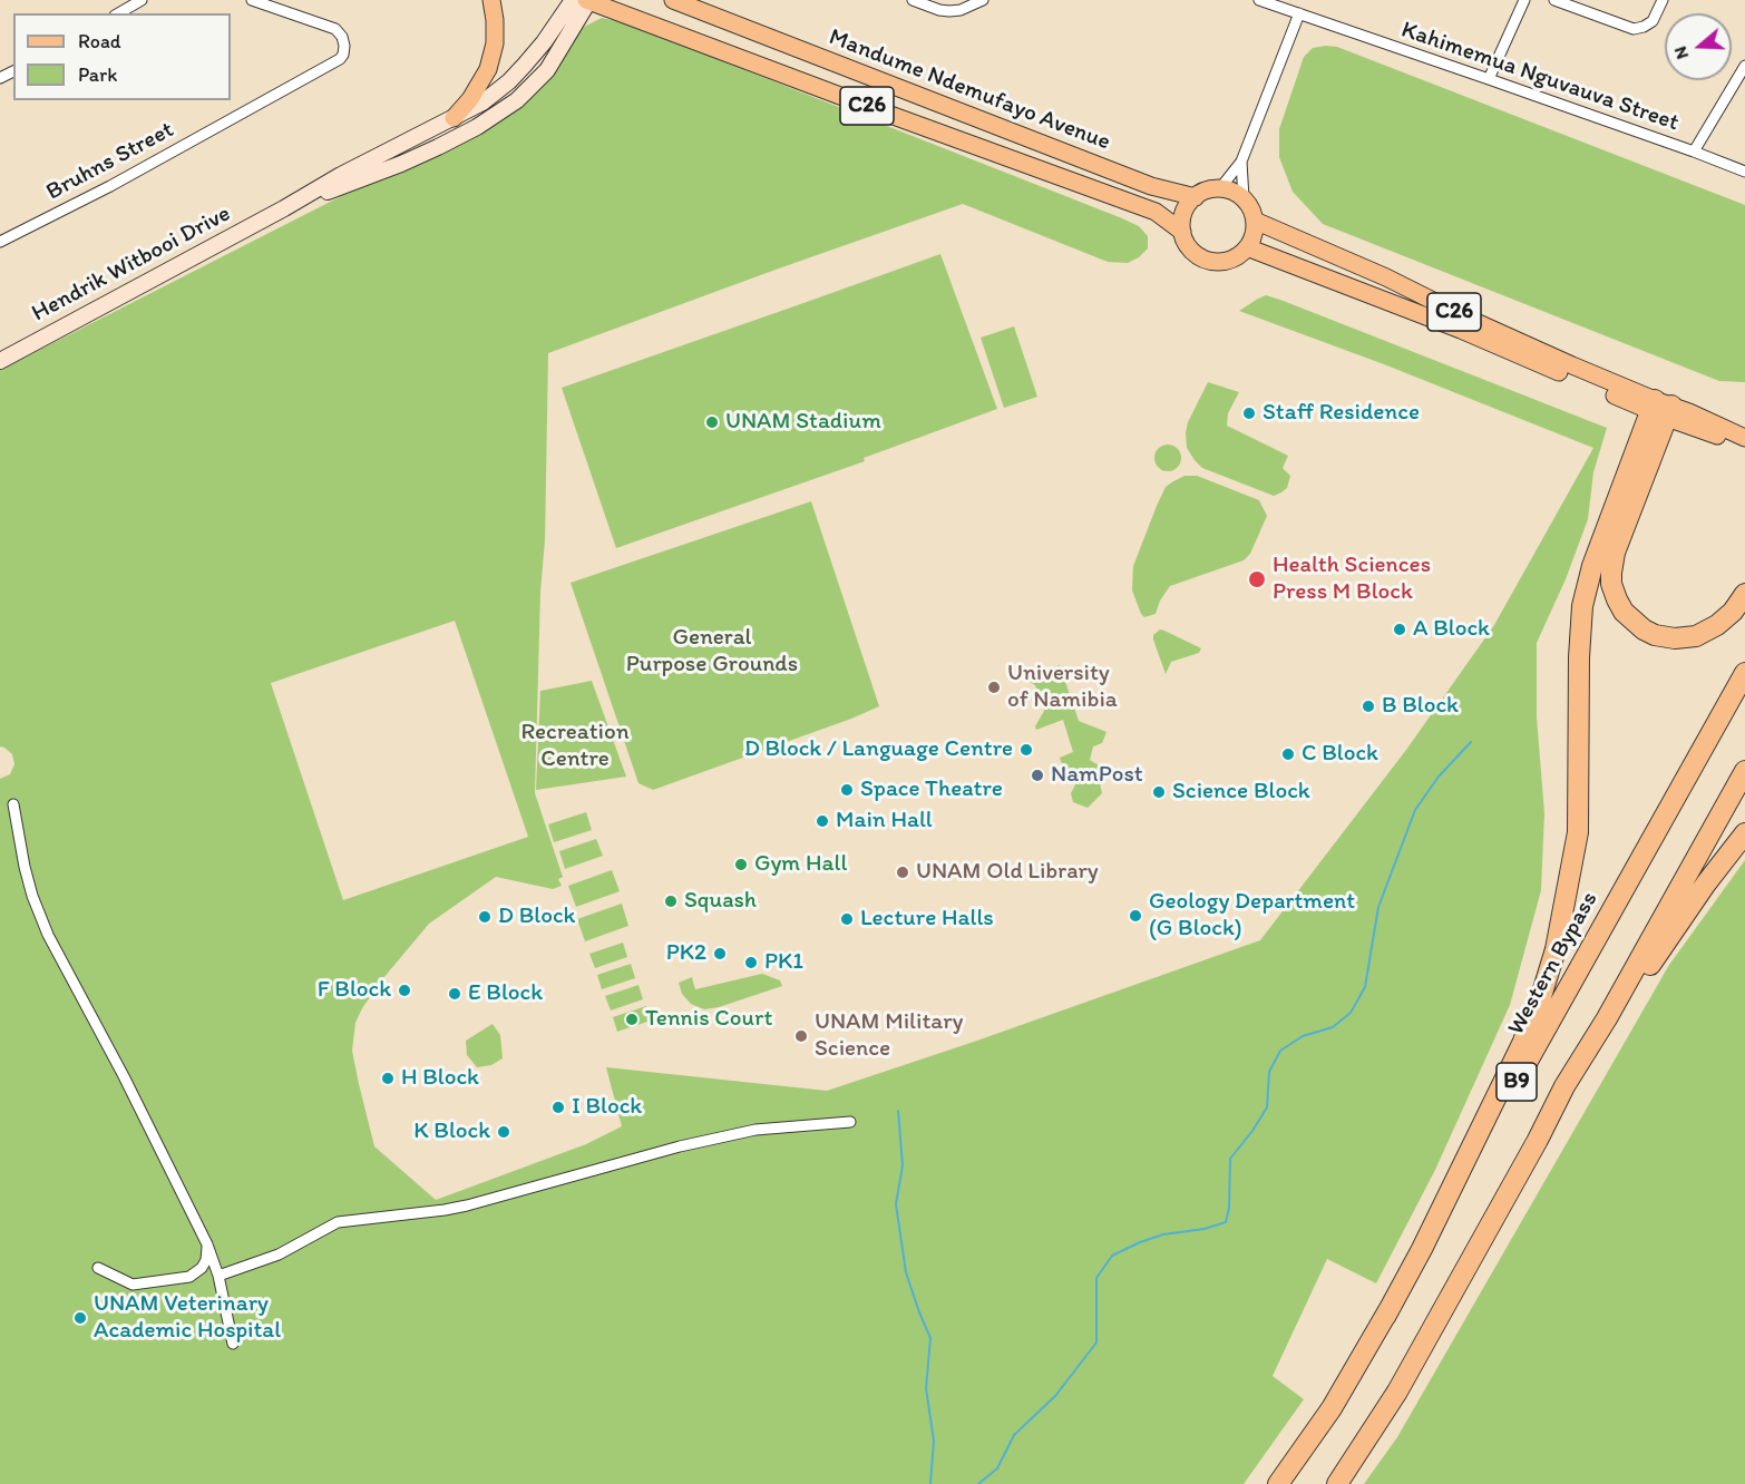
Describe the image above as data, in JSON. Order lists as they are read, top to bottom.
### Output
{
  "streets": {
    "highway": ["Western Bypass", "B9"],
    "main road": ["Mandume Ndemufayo Avenue", "C26", "Hendrik Witbooi Drive"],
    "street": ["Kahimemua Nguvauva Street", "Bruhns Street"]
  },
  "crossings": [
    ["Mandume Ndemufayo Avenue", "C26"],
    ["Mandume Ndemufayo Avenue", "Hendrik Witbooi Drive"]
  ],
  "parks": ["General Purpose Grounds", "Recreation Centre"],
  "places": [
    "Staff Residence",
    "UNAM Stadium",
    "Health Sciences Press M Block",
    "A Block",
    "University of Namibia",
    "B Block",
    "D Block / Language Centre",
    "C Block",
    "NamPost",
    "Space Theatre",
    "Science Block",
    "Main Hall",
    "Gym Hall",
    "UNAM Old Library",
    "Squash",
    "Geology Department (G Block)",
    "D Block",
    "Lecture Halls",
    "PK2",
    "PK1",
    "F Block",
    "E Block",
    "Tennis Court",
    "UNAM Military Science",
    "H Block",
    "I Block",
    "K Block",
    "UNAM Veterinary Academic Hospital"
  ],
  "legend": ["Road", "Park"],
  "north": "left"
}
